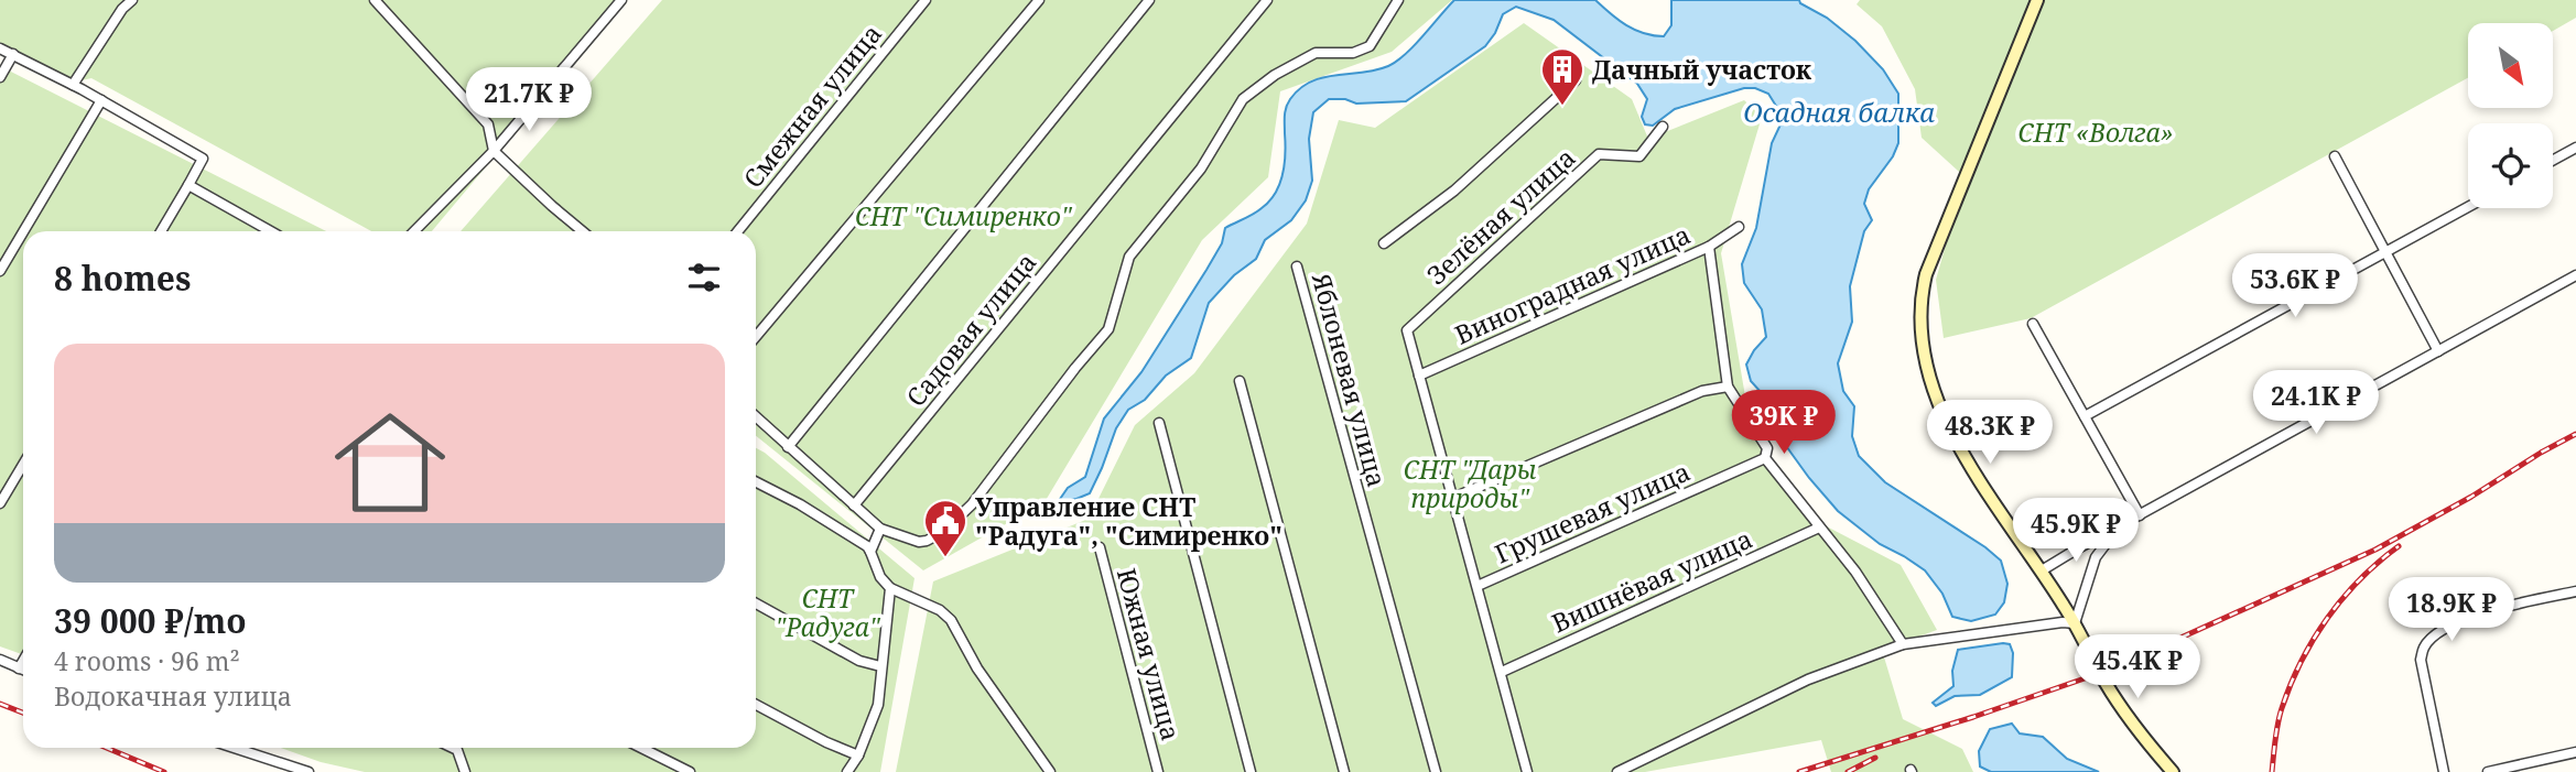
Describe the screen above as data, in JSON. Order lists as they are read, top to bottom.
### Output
{
  "streets": {
    "street": [
      "Смежная улица",
      "Зелёная улица",
      "Виноградная улица",
      "Садовая улица",
      "Яблоневая улица",
      "Грушевая улица",
      "Вишнёвая улица",
      "Южная улица"
    ]
  },
  "crossings": [
    ["Зелёная улица", "Виноградная улица"]
  ],
  "water": ["Осадная балка"],
  "parks": [
    "СНТ «Волга»",
    "СНТ \"Симиренко\"",
    "СНТ \"Дары природы\"",
    "СНТ \"Радуга\""
  ],
  "places": {
    "building": ["Дачный участок"],
    "public building": ["Управление СНТ \"Радуга\", \"Симиренко\""]
  },
  "north": "bottom right",
  "page": {
    "price": [
      "21.7K ₽",
      "53.6K ₽",
      "24.1K ₽",
      "39K ₽",
      "48.3K ₽",
      "45.9K ₽",
      "18.9K ₽",
      "45.4K ₽"
    ],
    "heading": "8 homes",
    "list": [
      {
        "name": "39 000 ₽/mo",
        "note": "4 rooms · 96 m² · Водокачная улица"
      }
    ]
  }
}
